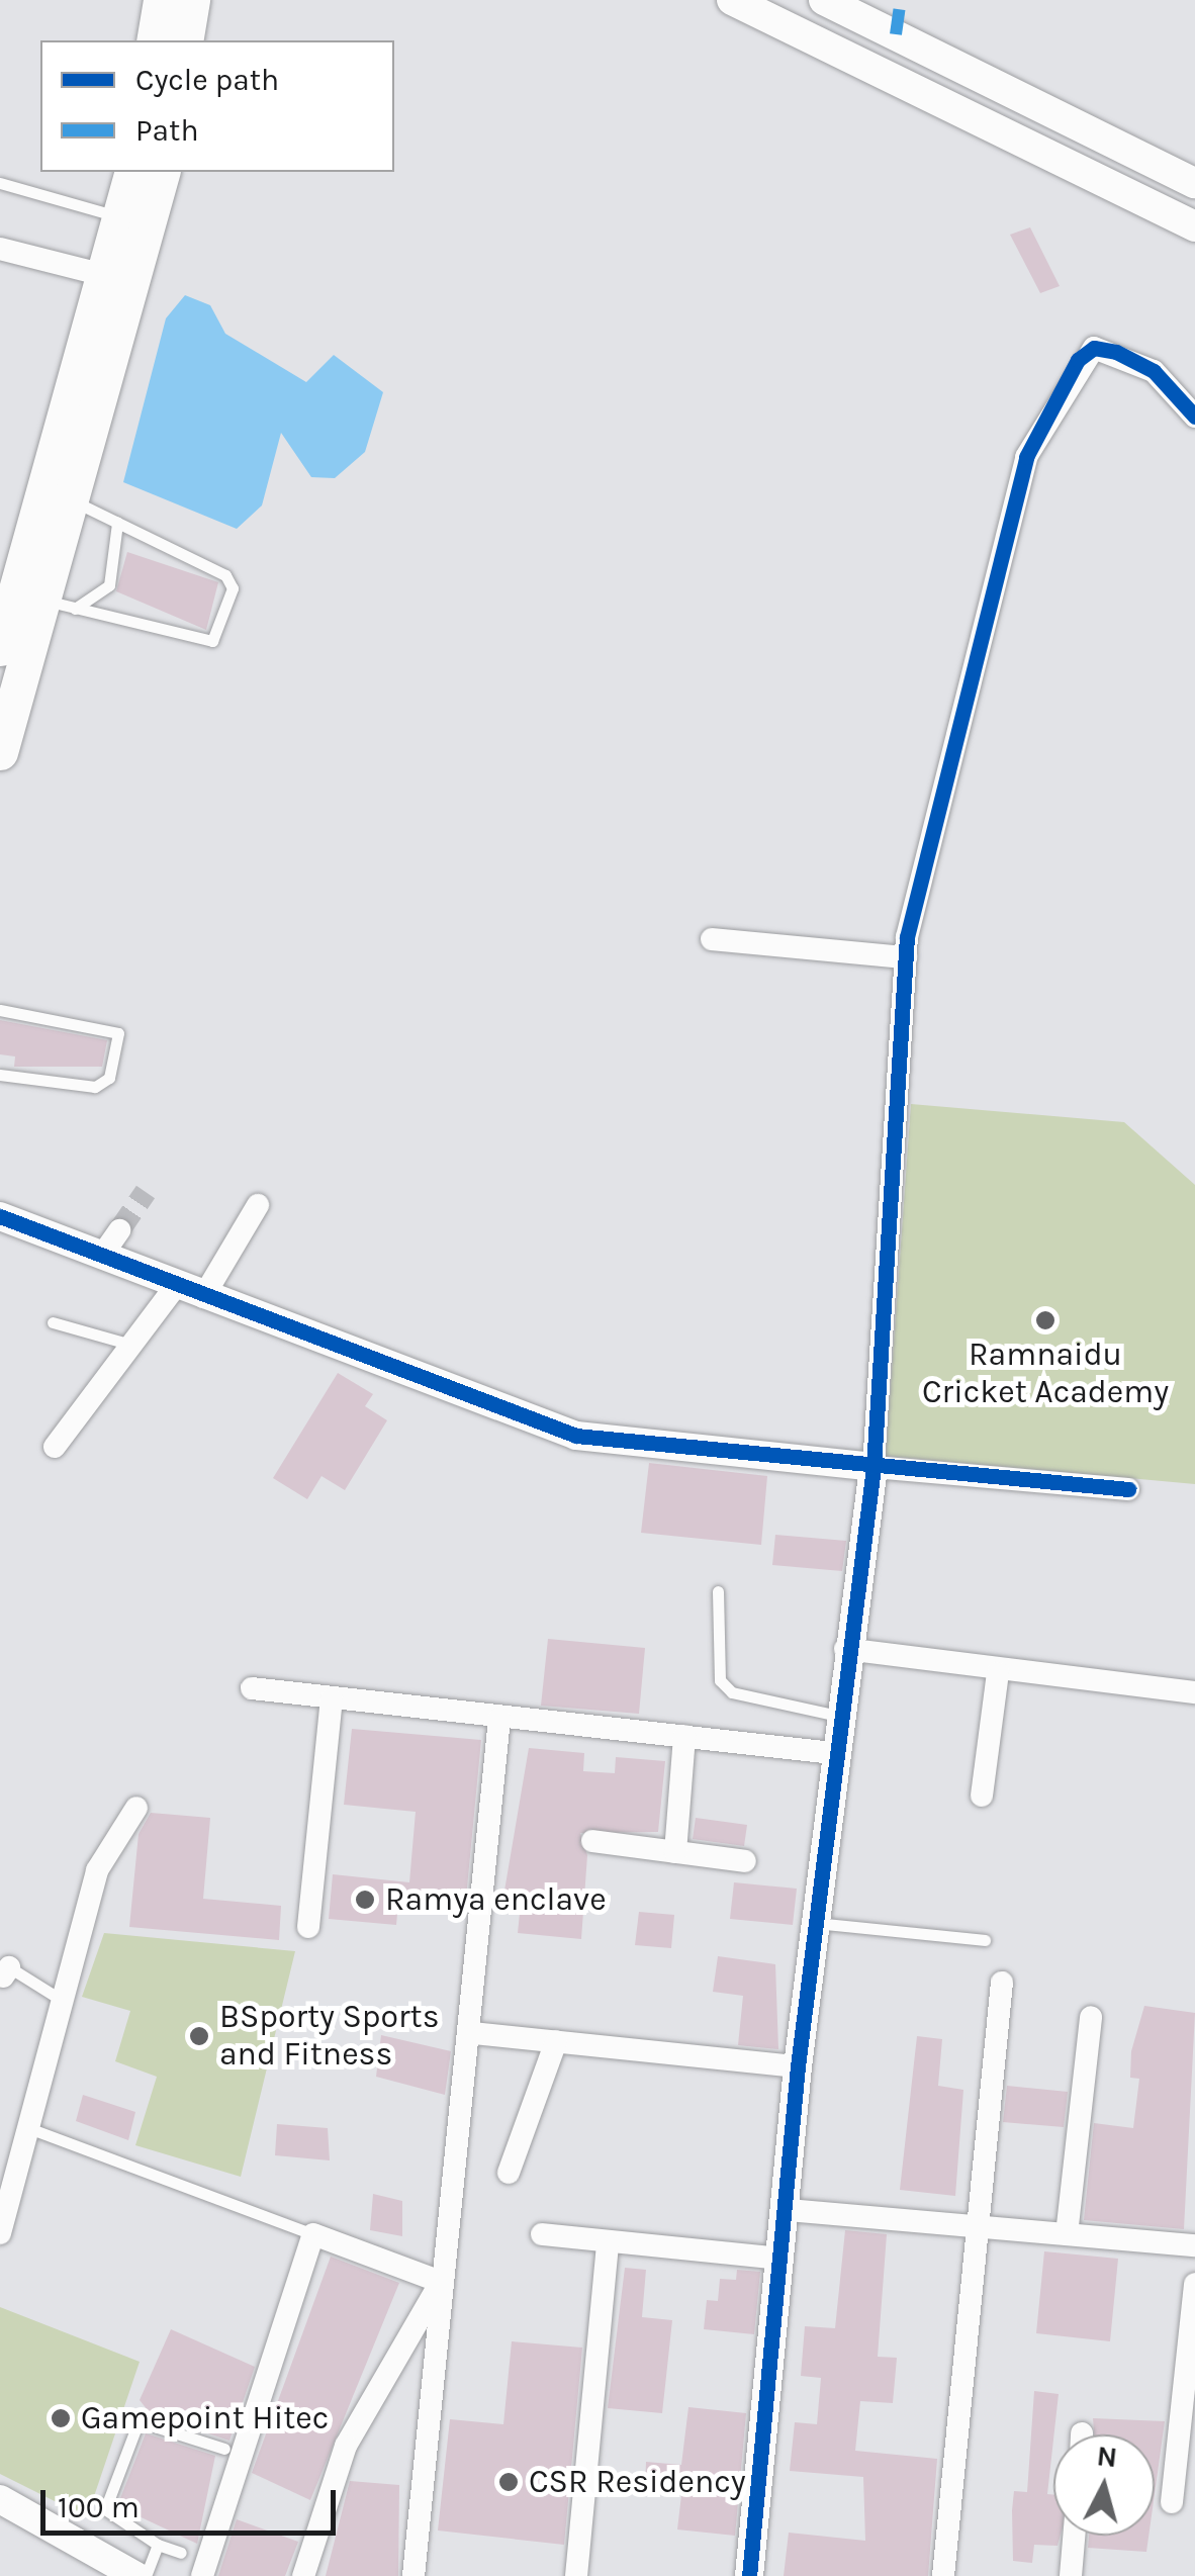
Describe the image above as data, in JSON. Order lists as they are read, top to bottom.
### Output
{
  "places": [
    "Ramnaidu Cricket Academy",
    "Ramya enclave",
    "BSporty Sports and Fitness",
    "Gamepoint Hitec",
    "CSR Residency"
  ],
  "legend": ["Cycle path", "Path"],
  "scale_bar": "100 m",
  "north": "top"
}
